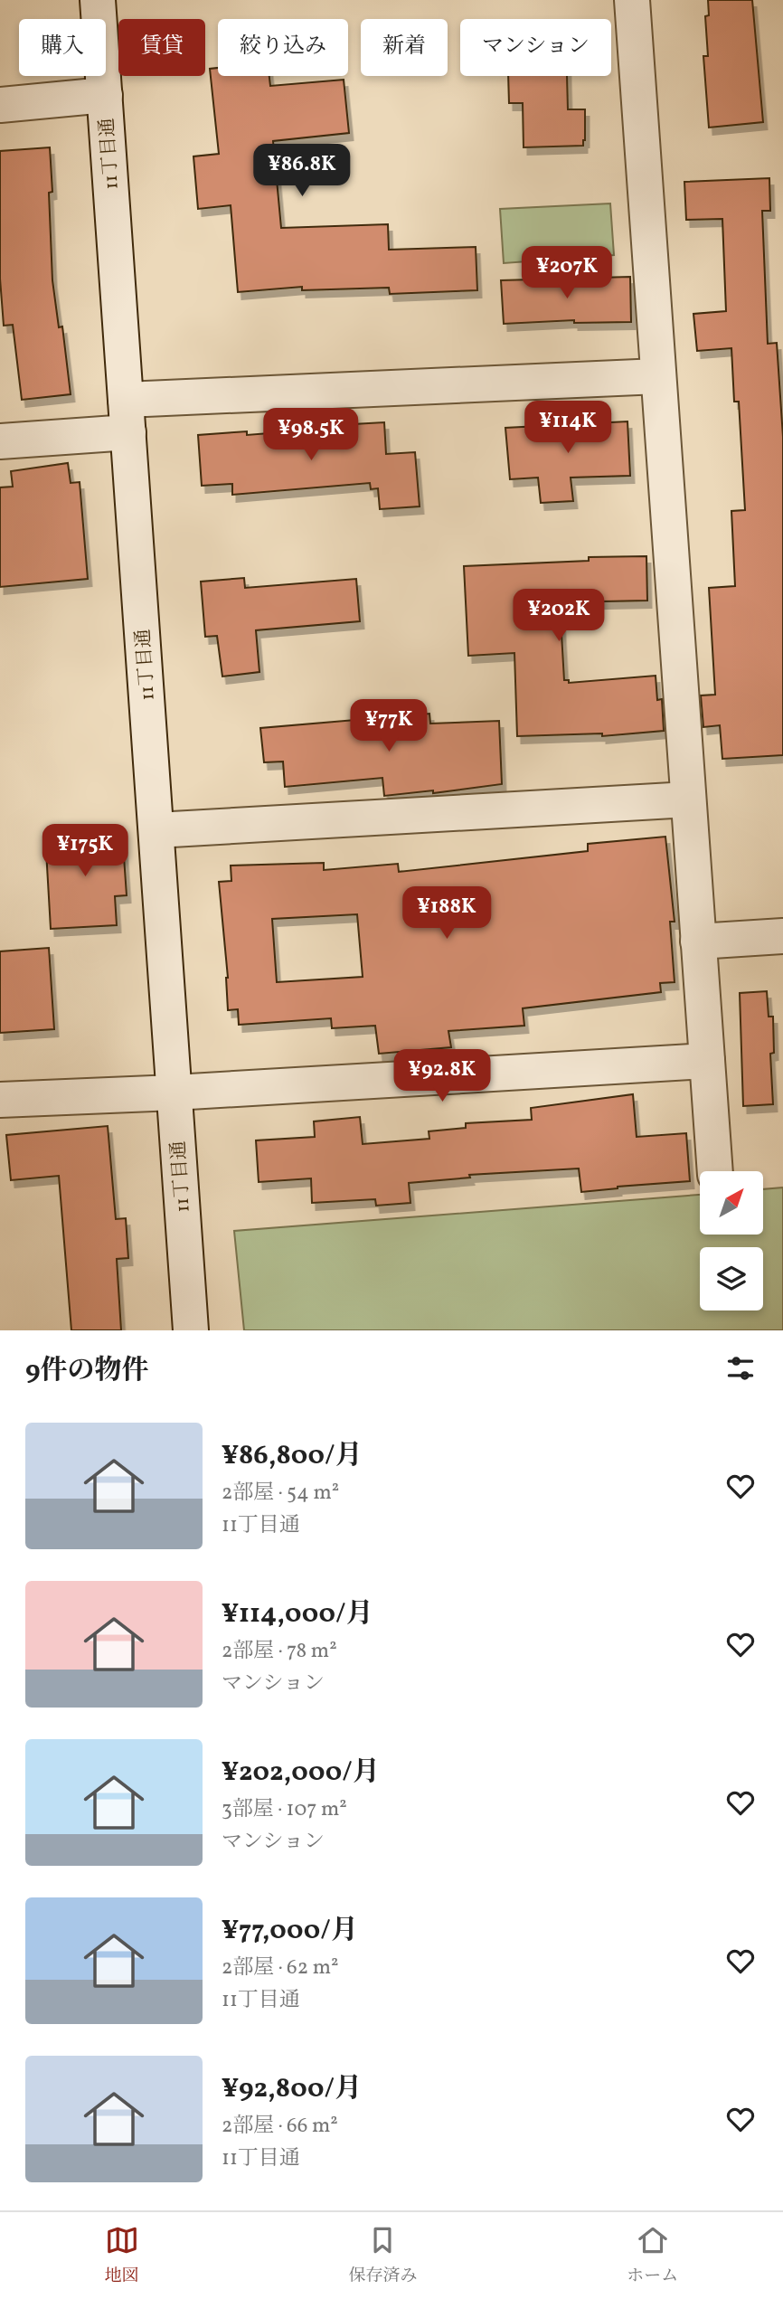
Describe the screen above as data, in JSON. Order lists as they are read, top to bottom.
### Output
{
  "streets": {
    "street": ["11丁目通"]
  },
  "north": "top right",
  "page": {
    "chip": [
      "購入",
      "賃貸",
      "絞り込み",
      "新着",
      "マンション"
    ],
    "price": [
      "¥86.8K",
      "¥207K",
      "¥114K",
      "¥98.5K",
      "¥202K",
      "¥77K",
      "¥175K",
      "¥188K",
      "¥92.8K"
    ],
    "heading": "9件の物件",
    "list": [
      {
        "name": "¥86,800/月",
        "note": "2部屋 · 54 m² · 11丁目通"
      },
      {
        "name": "¥114,000/月",
        "note": "2部屋 · 78 m² · マンション"
      },
      {
        "name": "¥202,000/月",
        "note": "3部屋 · 107 m² · マンション"
      },
      {
        "name": "¥77,000/月",
        "note": "2部屋 · 62 m² · 11丁目通"
      },
      {
        "name": "¥92,800/月",
        "note": "2部屋 · 66 m² · 11丁目通"
      }
    ],
    "tabs": ["地図", "保存済み", "ホーム"]
  }
}
